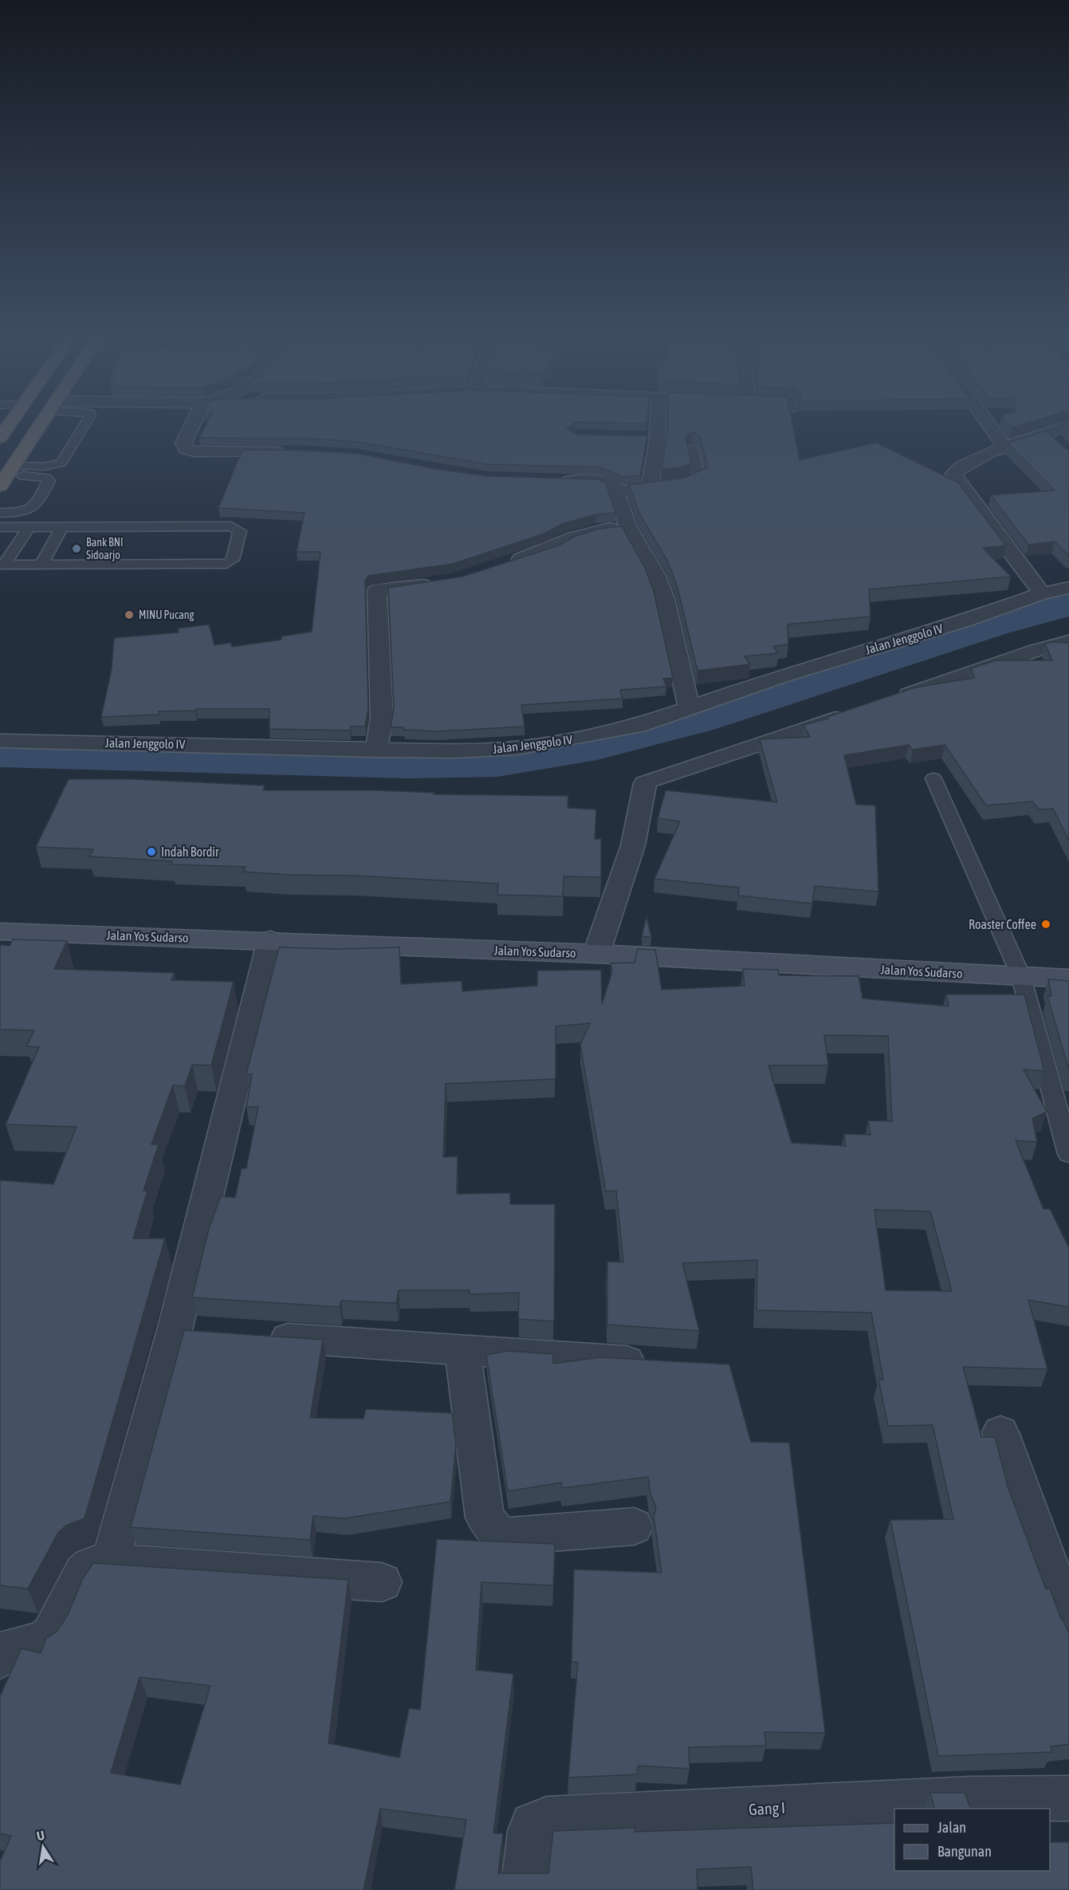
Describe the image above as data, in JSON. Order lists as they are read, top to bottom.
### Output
{
  "streets": {
    "main road": ["Jalan Yos Sudarso"],
    "street": ["Jalan Jenggolo IV", "Gang I"]
  },
  "places": [
    "Bank BNI Sidoarjo",
    "MINU Pucang",
    "Indah Bordir",
    "Roaster Coffee"
  ],
  "legend": ["Jalan", "Bangunan"],
  "north": "top"
}
